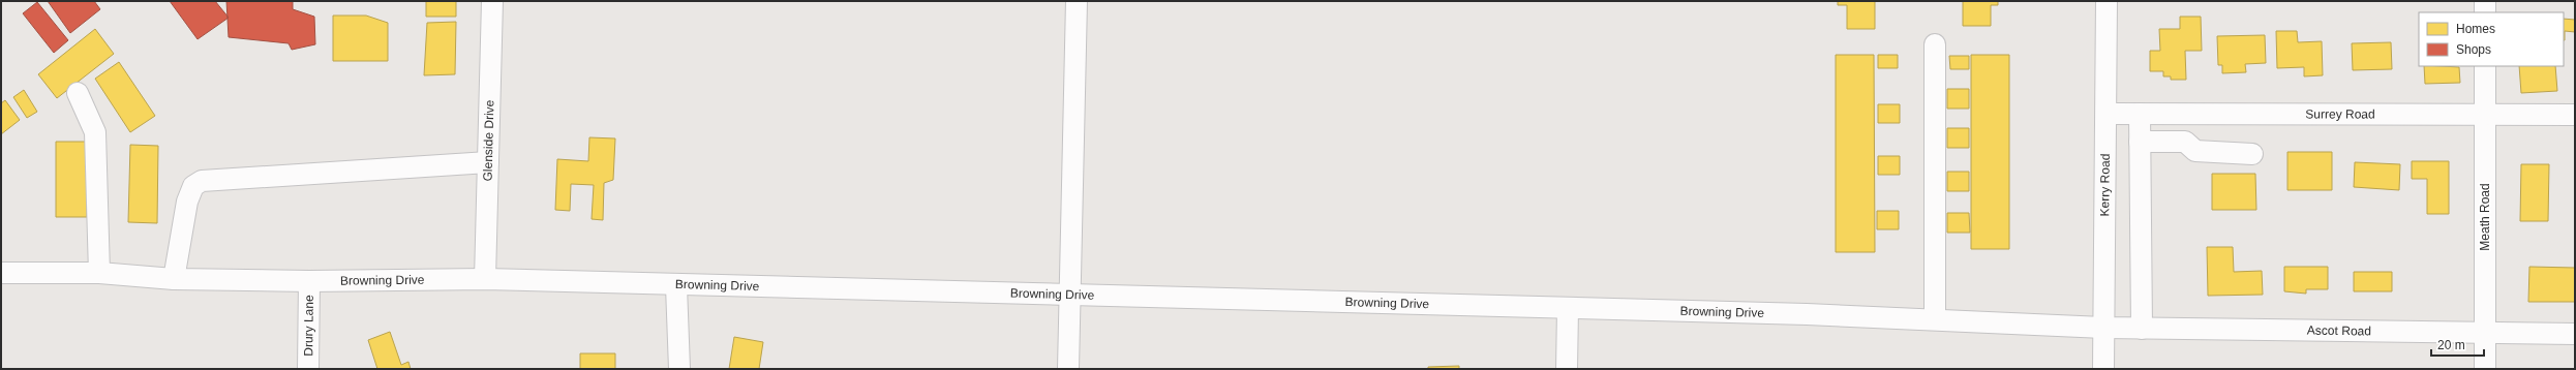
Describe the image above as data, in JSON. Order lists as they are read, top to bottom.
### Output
{
  "streets": {
    "street": [
      "Surrey Road",
      "Glenside Drive",
      "Kerry Road",
      "Meath Road",
      "Browning Drive",
      "Drury Lane",
      "Ascot Road"
    ]
  },
  "crossings": [
    ["Surrey Road", "Kerry Road"],
    ["Surrey Road", "Meath Road"],
    ["Glenside Drive", "Browning Drive"],
    ["Kerry Road", "Browning Drive"],
    ["Kerry Road", "Ascot Road"],
    ["Meath Road", "Ascot Road"],
    ["Browning Drive", "Drury Lane"],
    ["Browning Drive", "Ascot Road"]
  ],
  "legend": ["Homes", "Shops"],
  "scale_bar": "20 m"
}
